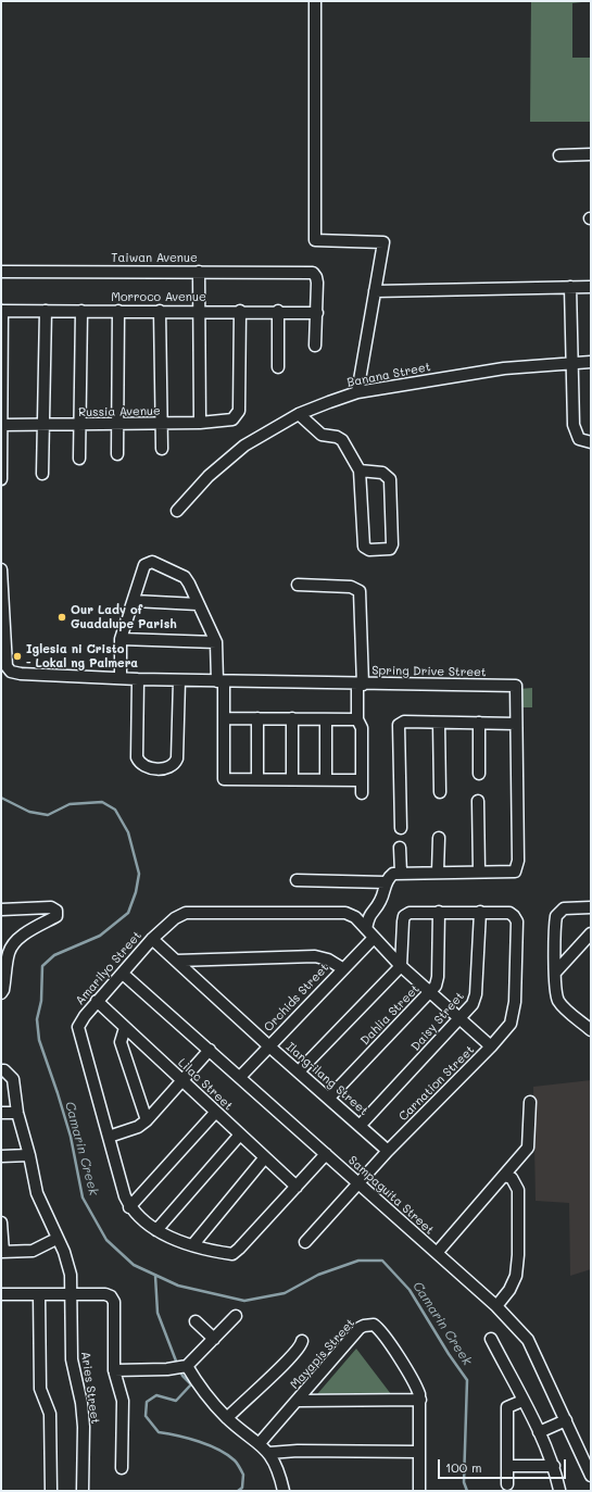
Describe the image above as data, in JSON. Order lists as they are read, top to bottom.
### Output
{
  "streets": {
    "street": [
      "Taiwan Avenue",
      "Morroco Avenue",
      "Banana Street",
      "Russia Avenue",
      "Spring Drive Street",
      "Amarilyo Street",
      "Orchids Street",
      "Dahlia Street",
      "Daisy Street",
      "Ilang-ilang Street",
      "Carnation Street",
      "Lilac Street",
      "Sampaguita Street",
      "Mayapis Street",
      "Aries Street"
    ]
  },
  "crossings": [
    ["Taiwan Avenue", "Morroco Avenue"],
    ["Morroco Avenue", "Russia Avenue"],
    ["Amarilyo Street", "Orchids Street"],
    ["Amarilyo Street", "Dahlia Street"],
    ["Amarilyo Street", "Daisy Street"],
    ["Amarilyo Street", "Ilang-ilang Street"],
    ["Amarilyo Street", "Carnation Street"],
    ["Amarilyo Street", "Lilac Street"],
    ["Amarilyo Street", "Sampaguita Street"],
    ["Orchids Street", "Ilang-ilang Street"],
    ["Orchids Street", "Sampaguita Street"],
    ["Dahlia Street", "Ilang-ilang Street"],
    ["Daisy Street", "Ilang-ilang Street"],
    ["Daisy Street", "Carnation Street"],
    ["Ilang-ilang Street", "Carnation Street"],
    ["Carnation Street", "Sampaguita Street"]
  ],
  "water": ["Camarin Creek"],
  "places": ["Our Lady of Guadalupe Parish", "Iglesia ni Cristo - Lokal ng Palmera"],
  "scale_bar": "100 m"
}
